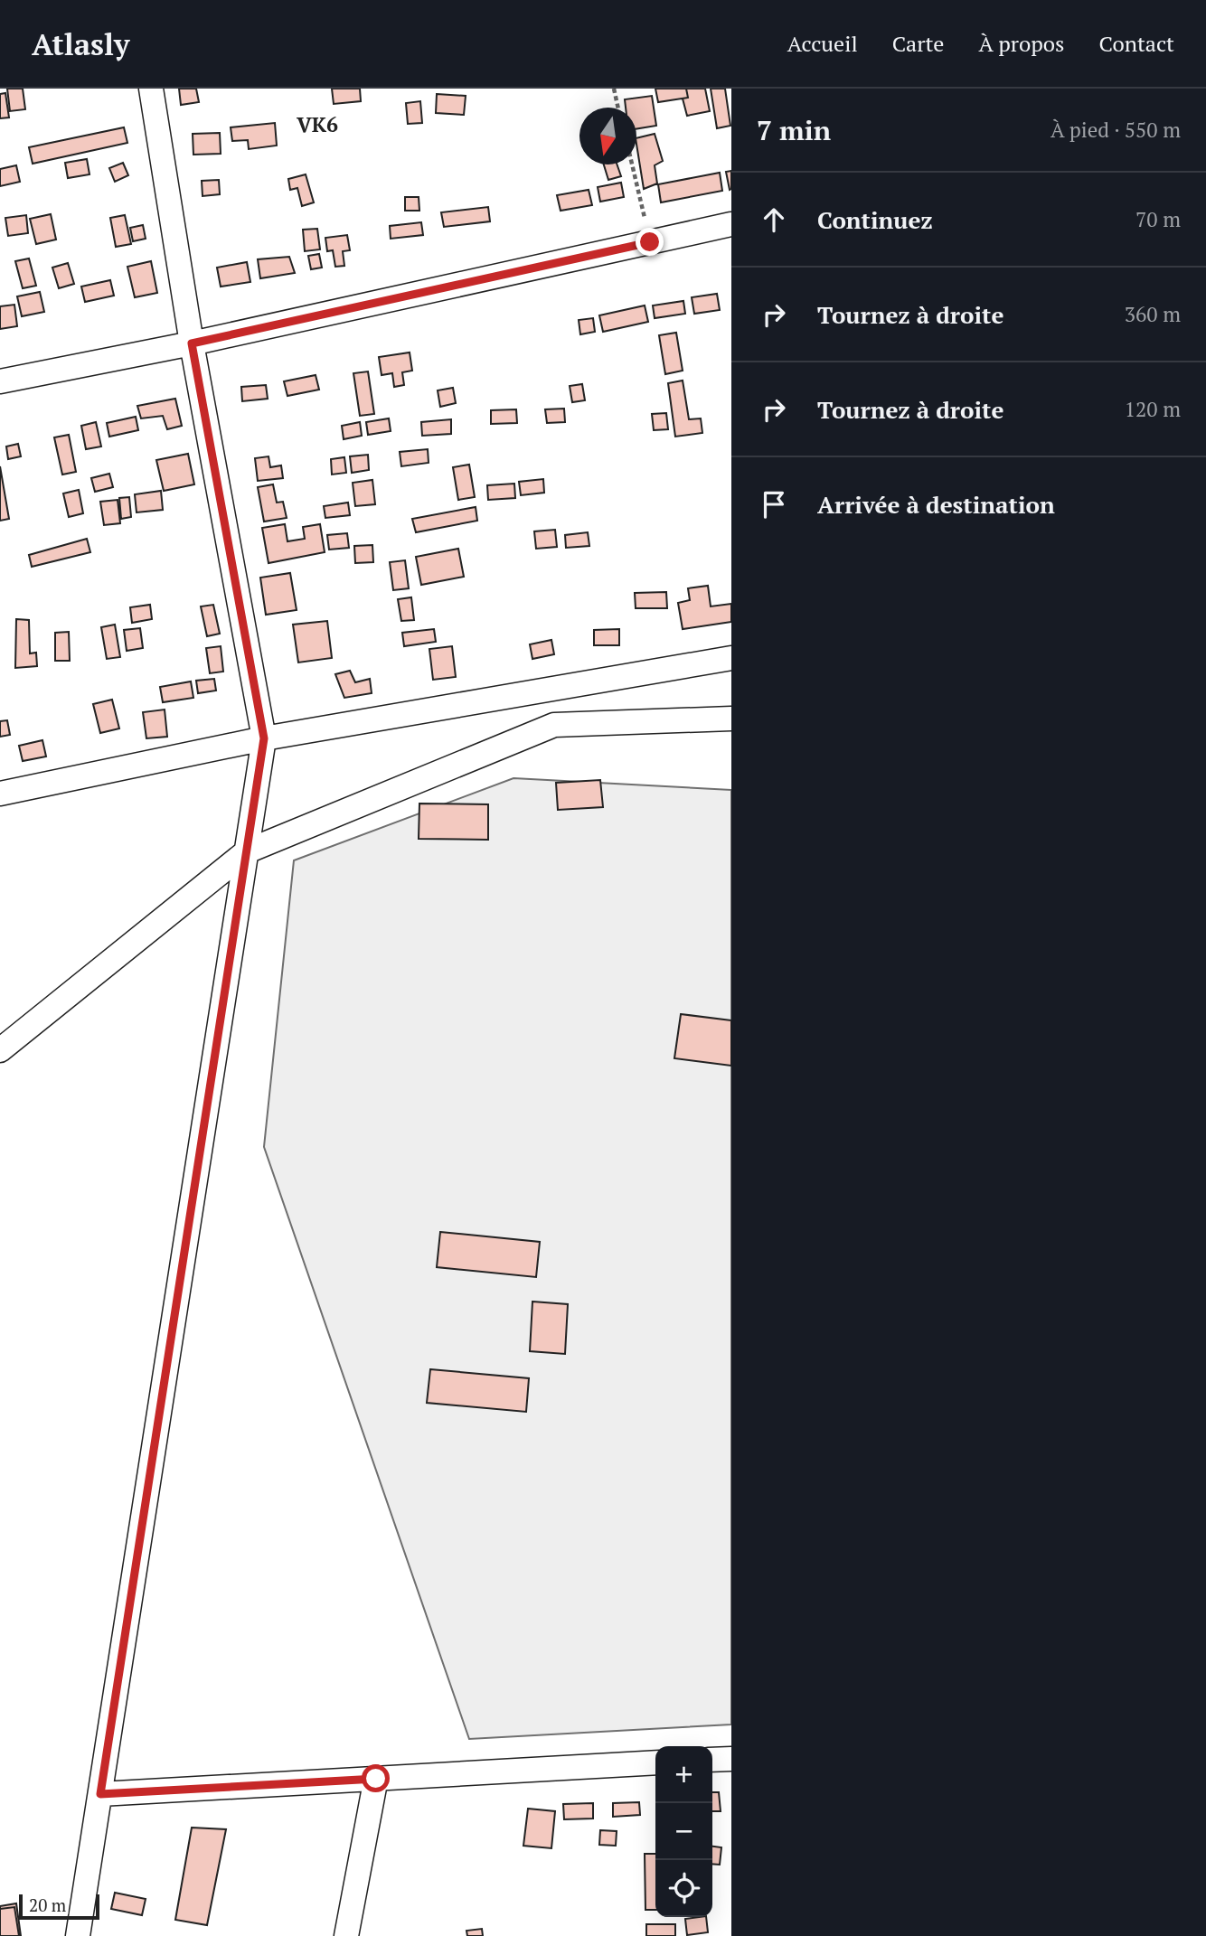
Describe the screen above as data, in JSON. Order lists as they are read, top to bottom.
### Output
{
  "districts": ["VK6"],
  "scale_bar": "20 m",
  "north": "bottom",
  "page": {
    "header": "Atlasly",
    "nav": [
      "Accueil",
      "Carte",
      "À propos",
      "Contact"
    ],
    "heading": ["7 min", "À pied · 550 m"],
    "list": [
      ["Continuez", "70 m"],
      ["Tournez à droite", "360 m"],
      ["Tournez à droite", "120 m"],
      "Arrivée à destination"
    ],
    "map_buttons": ["+", "−"],
    "scale": "20 m"
  }
}
